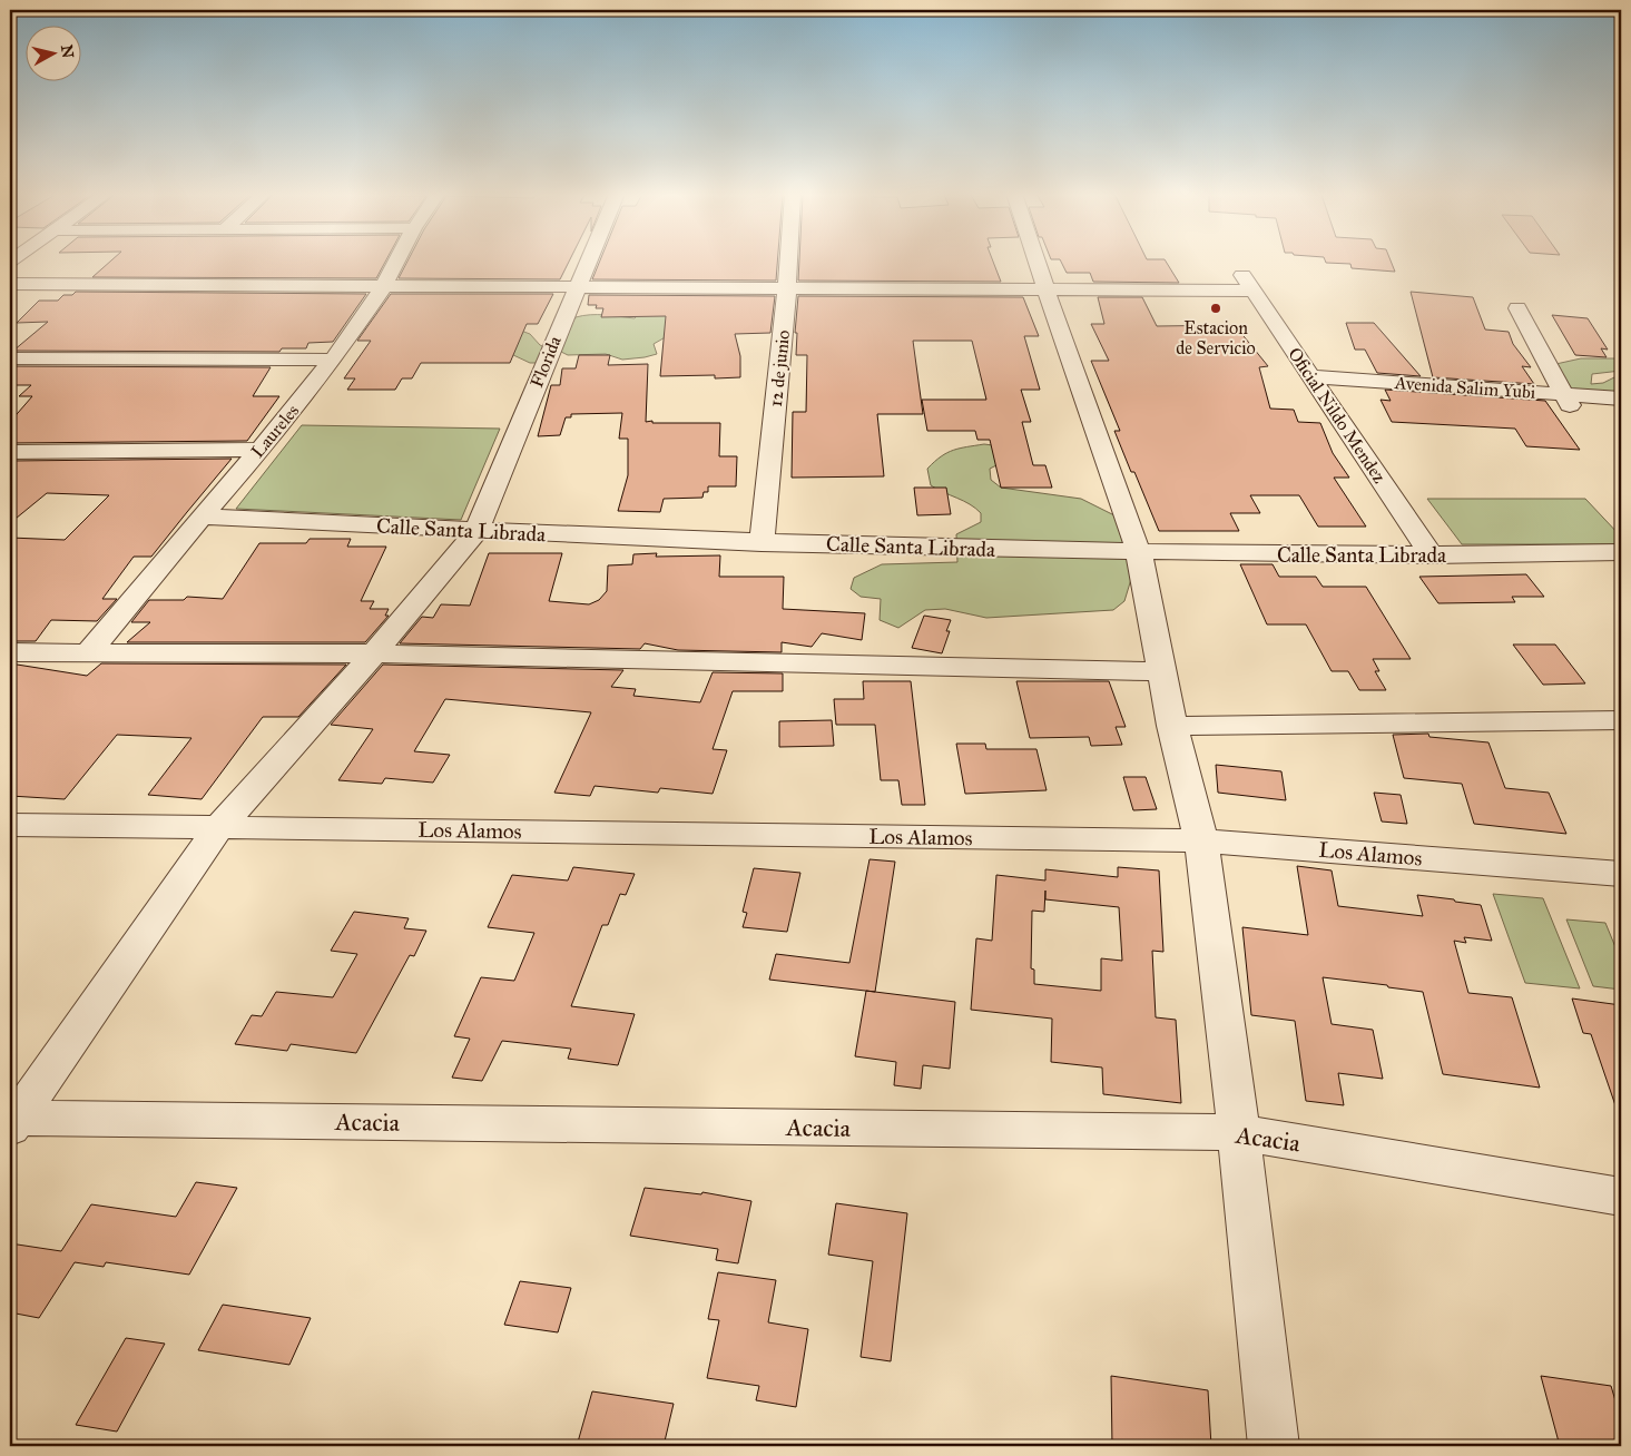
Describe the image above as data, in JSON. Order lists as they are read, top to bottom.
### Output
{
  "streets": {
    "street": [
      "Florida",
      "12 de junio",
      "Avenida Salim Yubi",
      "Oficial Nildo Mendez",
      "Laureles",
      "Calle Santa Librada",
      "Los Alamos",
      "Acacia"
    ]
  },
  "crossings": [
    ["Florida", "Calle Santa Librada"],
    ["Florida", "Los Alamos"],
    ["Florida", "Acacia"],
    ["12 de junio", "Calle Santa Librada"],
    ["Avenida Salim Yubi", "Oficial Nildo Mendez"],
    ["Oficial Nildo Mendez", "Calle Santa Librada"],
    ["Laureles", "Calle Santa Librada"]
  ],
  "places": ["Estacion de Servicio"],
  "north": "right"
}
